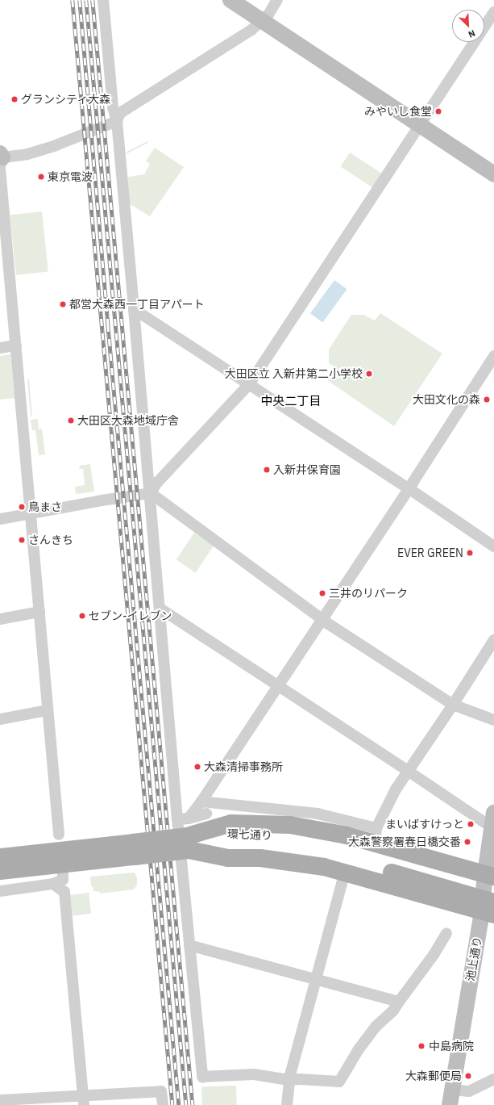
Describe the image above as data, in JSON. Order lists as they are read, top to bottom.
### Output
{
  "streets": {
    "main road": ["環七通り"],
    "street": ["池上通り"]
  },
  "crossings": [
    ["環七通り", "池上通り"]
  ],
  "districts": ["中央二丁目"],
  "places": [
    "グランシティ大森",
    "みやいし食堂",
    "東京電波",
    "都営大森西一丁目アパート",
    "大田区立 入新井第二小学校",
    "大田文化の森",
    "大田区大森地域庁舎",
    "入新井保育園",
    "鳥まさ",
    "さんきち",
    "EVER GREEN",
    "三井のリパーク",
    "セブン-イレブン",
    "大森清掃事務所",
    "まいばすけっと",
    "大森警察署春日橋交番",
    "中島病院",
    "大森郵便局"
  ],
  "north": "bottom right"
}
